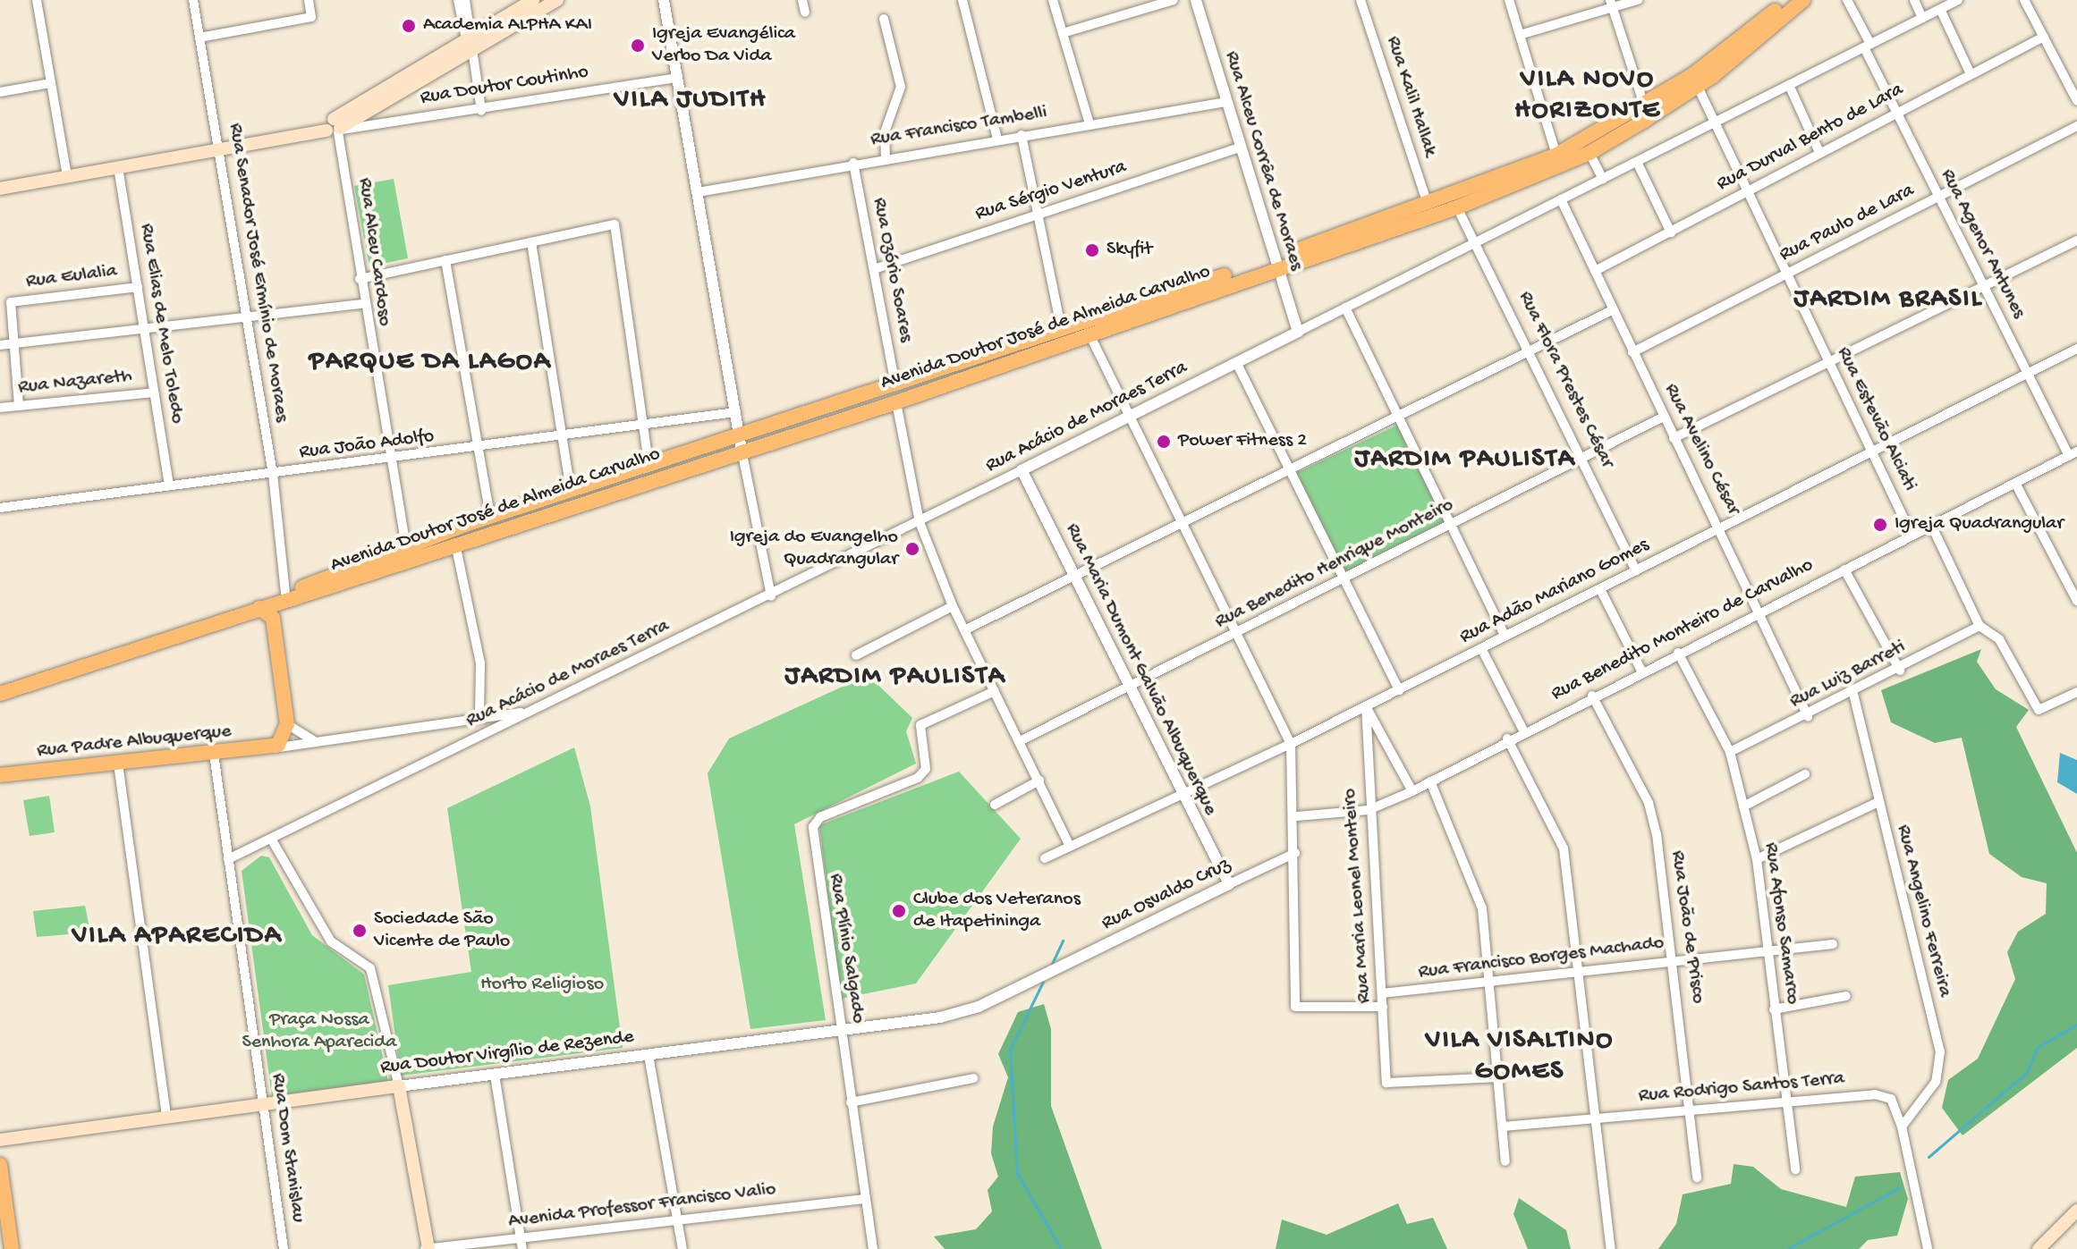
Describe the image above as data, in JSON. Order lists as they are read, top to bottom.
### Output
{
  "streets": {
    "main road": [
      "Rua Doutor Coutinho",
      "Avenida Doutor José de Almeida Carvalho",
      "Rua Padre Albuquerque",
      "Rua Doutor Virgílio de Rezende"
    ],
    "street": [
      "Rua Kalil Hallak",
      "Rua Francisco Tambelli",
      "Rua Durval Bento de Lara",
      "Rua Alceu Corrêa de Moraes",
      "Rua Sérgio Ventura",
      "Rua Paulo de Lara",
      "Rua Agenor Antunes",
      "Rua Alceu Cardoso",
      "Rua Ozório Soares",
      "Rua Senador José Ermínio de Moraes",
      "Rua Eulalia",
      "Rua Elias de Melo Toledo",
      "Rua Flora Prestes César",
      "Rua Nazareth",
      "Rua Acácio de Moraes Terra",
      "Rua Estevão Alciati",
      "Rua João Adolfo",
      "Rua Avelino César",
      "Rua Benedito Henrique Monteiro",
      "Rua Adão Mariano Gomes",
      "Rua Benedito Monteiro de Carvalho",
      "Rua Maria Dumont Galvão Albuquerque",
      "Rua Luiz Barreti",
      "Rua Osvaldo Cruz",
      "Rua Maria Leonel Monteiro",
      "Rua Angelino Ferreira",
      "Rua Afonso Samarco",
      "Rua João de Prisco",
      "Rua Plínio Salgado",
      "Rua Francisco Borges Machado",
      "Rua Rodrigo Santos Terra",
      "Rua Dom Stanislau",
      "Avenida Professor Francisco Valio"
    ]
  },
  "crossings": [
    ["Rua Doutor Coutinho", "Rua Alceu Cardoso"],
    ["Rua Doutor Coutinho", "Rua Senador José Ermínio de Moraes"],
    ["Rua Doutor Coutinho", "Rua Elias de Melo Toledo"],
    ["Rua Kalil Hallak", "Avenida Doutor José de Almeida Carvalho"],
    ["Rua Francisco Tambelli", "Rua Alceu Corrêa de Moraes"],
    ["Rua Francisco Tambelli", "Rua Ozório Soares"],
    ["Rua Durval Bento de Lara", "Rua Agenor Antunes"],
    ["Rua Durval Bento de Lara", "Rua Estevão Alciati"],
    ["Rua Durval Bento de Lara", "Rua Avelino César"],
    ["Rua Alceu Corrêa de Moraes", "Rua Sérgio Ventura"],
    ["Rua Alceu Corrêa de Moraes", "Avenida Doutor José de Almeida Carvalho"],
    ["Rua Alceu Corrêa de Moraes", "Rua Acácio de Moraes Terra"],
    ["Rua Sérgio Ventura", "Rua Ozório Soares"],
    ["Rua Paulo de Lara", "Rua Agenor Antunes"],
    ["Rua Paulo de Lara", "Rua Estevão Alciati"],
    ["Rua Paulo de Lara", "Rua Avelino César"],
    ["Rua Agenor Antunes", "Rua Acácio de Moraes Terra"],
    ["Rua Agenor Antunes", "Rua Adão Mariano Gomes"],
    ["Rua Agenor Antunes", "Rua Benedito Monteiro de Carvalho"],
    ["Rua Alceu Cardoso", "Avenida Doutor José de Almeida Carvalho"],
    ["Rua Alceu Cardoso", "Rua João Adolfo"],
    ["Rua Ozório Soares", "Avenida Doutor José de Almeida Carvalho"],
    ["Rua Senador José Ermínio de Moraes", "Avenida Doutor José de Almeida Carvalho"],
    ["Rua Senador José Ermínio de Moraes", "Rua João Adolfo"],
    ["Rua Eulalia", "Rua Elias de Melo Toledo"],
    ["Rua Elias de Melo Toledo", "Rua Nazareth"],
    ["Rua Elias de Melo Toledo", "Rua João Adolfo"],
    ["Avenida Doutor José de Almeida Carvalho", "Rua Flora Prestes César"],
    ["Avenida Doutor José de Almeida Carvalho", "Rua Estevão Alciati"],
    ["Rua Flora Prestes César", "Rua Acácio de Moraes Terra"],
    ["Rua Flora Prestes César", "Rua Benedito Henrique Monteiro"],
    ["Rua Flora Prestes César", "Rua Adão Mariano Gomes"],
    ["Rua Acácio de Moraes Terra", "Rua Estevão Alciati"],
    ["Rua Acácio de Moraes Terra", "Rua Avelino César"],
    ["Rua Acácio de Moraes Terra", "Rua Maria Dumont Galvão Albuquerque"],
    ["Rua Acácio de Moraes Terra", "Rua Padre Albuquerque"],
    ["Rua Acácio de Moraes Terra", "Rua Dom Stanislau"],
    ["Rua Estevão Alciati", "Rua Adão Mariano Gomes"],
    ["Rua Estevão Alciati", "Rua Benedito Monteiro de Carvalho"],
    ["Rua Avelino César", "Rua Benedito Henrique Monteiro"],
    ["Rua Avelino César", "Rua Adão Mariano Gomes"],
    ["Rua Avelino César", "Rua Benedito Monteiro de Carvalho"],
    ["Rua Avelino César", "Rua Luiz Barreti"],
    ["Rua Benedito Henrique Monteiro", "Rua Maria Dumont Galvão Albuquerque"],
    ["Rua Adão Mariano Gomes", "Rua Maria Dumont Galvão Albuquerque"],
    ["Rua Adão Mariano Gomes", "Rua Maria Leonel Monteiro"],
    ["Rua Benedito Monteiro de Carvalho", "Rua Maria Leonel Monteiro"],
    ["Rua Benedito Monteiro de Carvalho", "Rua Afonso Samarco"],
    ["Rua Benedito Monteiro de Carvalho", "Rua João de Prisco"],
    ["Rua Maria Dumont Galvão Albuquerque", "Rua Osvaldo Cruz"],
    ["Rua Luiz Barreti", "Rua Angelino Ferreira"],
    ["Rua Luiz Barreti", "Rua Afonso Samarco"],
    ["Rua Padre Albuquerque", "Rua Dom Stanislau"],
    ["Rua Osvaldo Cruz", "Rua Doutor Virgílio de Rezende"],
    ["Rua Maria Leonel Monteiro", "Rua Francisco Borges Machado"],
    ["Rua Angelino Ferreira", "Rua Rodrigo Santos Terra"],
    ["Rua Afonso Samarco", "Rua Francisco Borges Machado"],
    ["Rua Afonso Samarco", "Rua Rodrigo Santos Terra"],
    ["Rua João de Prisco", "Rua Francisco Borges Machado"],
    ["Rua João de Prisco", "Rua Rodrigo Santos Terra"],
    ["Rua Plínio Salgado", "Rua Doutor Virgílio de Rezende"],
    ["Rua Plínio Salgado", "Avenida Professor Francisco Valio"],
    ["Rua Doutor Virgílio de Rezende", "Rua Dom Stanislau"]
  ],
  "districts": [
    "VILA NOVO HORIZONTE",
    "VILA JUDITH",
    "JARDIM BRASIL",
    "PARQUE DA LAGOA",
    "JARDIM PAULISTA",
    "JARDIM PAULISTA",
    "VILA APARECIDA",
    "VILA VISALTINO GOMES"
  ],
  "parks": ["Horto Religioso", "Praça Nossa Senhora Aparecida"],
  "places": [
    "Academia ALPHA KAI",
    "Igreja Evangélica Verbo Da Vida",
    "Skyfit",
    "Power Fitness 2",
    "Igreja Quadrangular",
    "Igreja do Evangelho Quadrangular",
    "Clube dos Veteranos de Itapetininga",
    "Sociedade São Vicente de Paulo"
  ]
}
